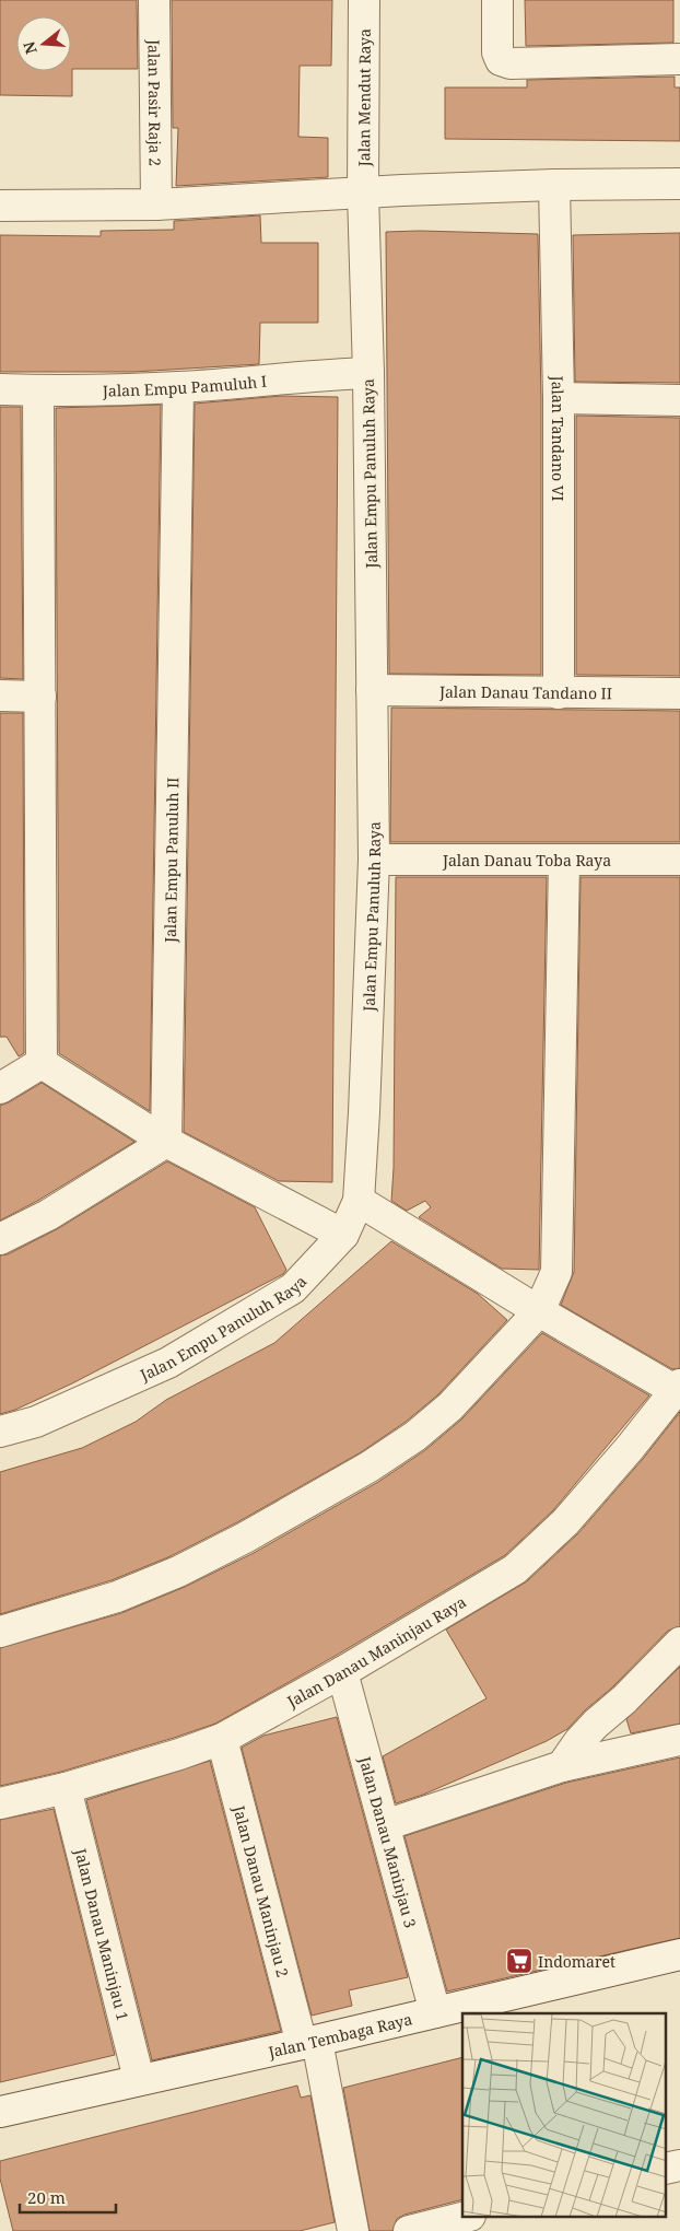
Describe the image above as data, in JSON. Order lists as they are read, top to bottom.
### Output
{
  "streets": {
    "street": [
      "Jalan Mendut Raya",
      "Jalan Pasir Raja 2",
      "Jalan Empu Pamuluh I",
      "Jalan Tandano VI",
      "Jalan Empu Panuluh Raya",
      "Jalan Danau Tandano II",
      "Jalan Danau Toba Raya",
      "Jalan Empu Panuluh II",
      "Jalan Danau Maninjau Raya",
      "Jalan Danau Maninjau 3",
      "Jalan Danau Maninjau 2",
      "Jalan Danau Maninjau 1",
      "Jalan Tembaga Raya"
    ]
  },
  "crossings": [
    ["Jalan Mendut Raya", "Jalan Empu Panuluh Raya"],
    ["Jalan Empu Pamuluh I", "Jalan Empu Panuluh Raya"],
    ["Jalan Empu Pamuluh I", "Jalan Empu Panuluh II"],
    ["Jalan Tandano VI", "Jalan Danau Tandano II"],
    ["Jalan Empu Panuluh Raya", "Jalan Danau Tandano II"],
    ["Jalan Empu Panuluh Raya", "Jalan Danau Toba Raya"],
    ["Jalan Danau Maninjau Raya", "Jalan Danau Maninjau 3"],
    ["Jalan Danau Maninjau Raya", "Jalan Danau Maninjau 2"],
    ["Jalan Danau Maninjau Raya", "Jalan Danau Maninjau 1"],
    ["Jalan Danau Maninjau 3", "Jalan Tembaga Raya"],
    ["Jalan Danau Maninjau 2", "Jalan Tembaga Raya"],
    ["Jalan Danau Maninjau 1", "Jalan Tembaga Raya"]
  ],
  "places": {
    "supermarket": ["Indomaret"]
  },
  "scale_bar": "20 m",
  "north": "left"
}
